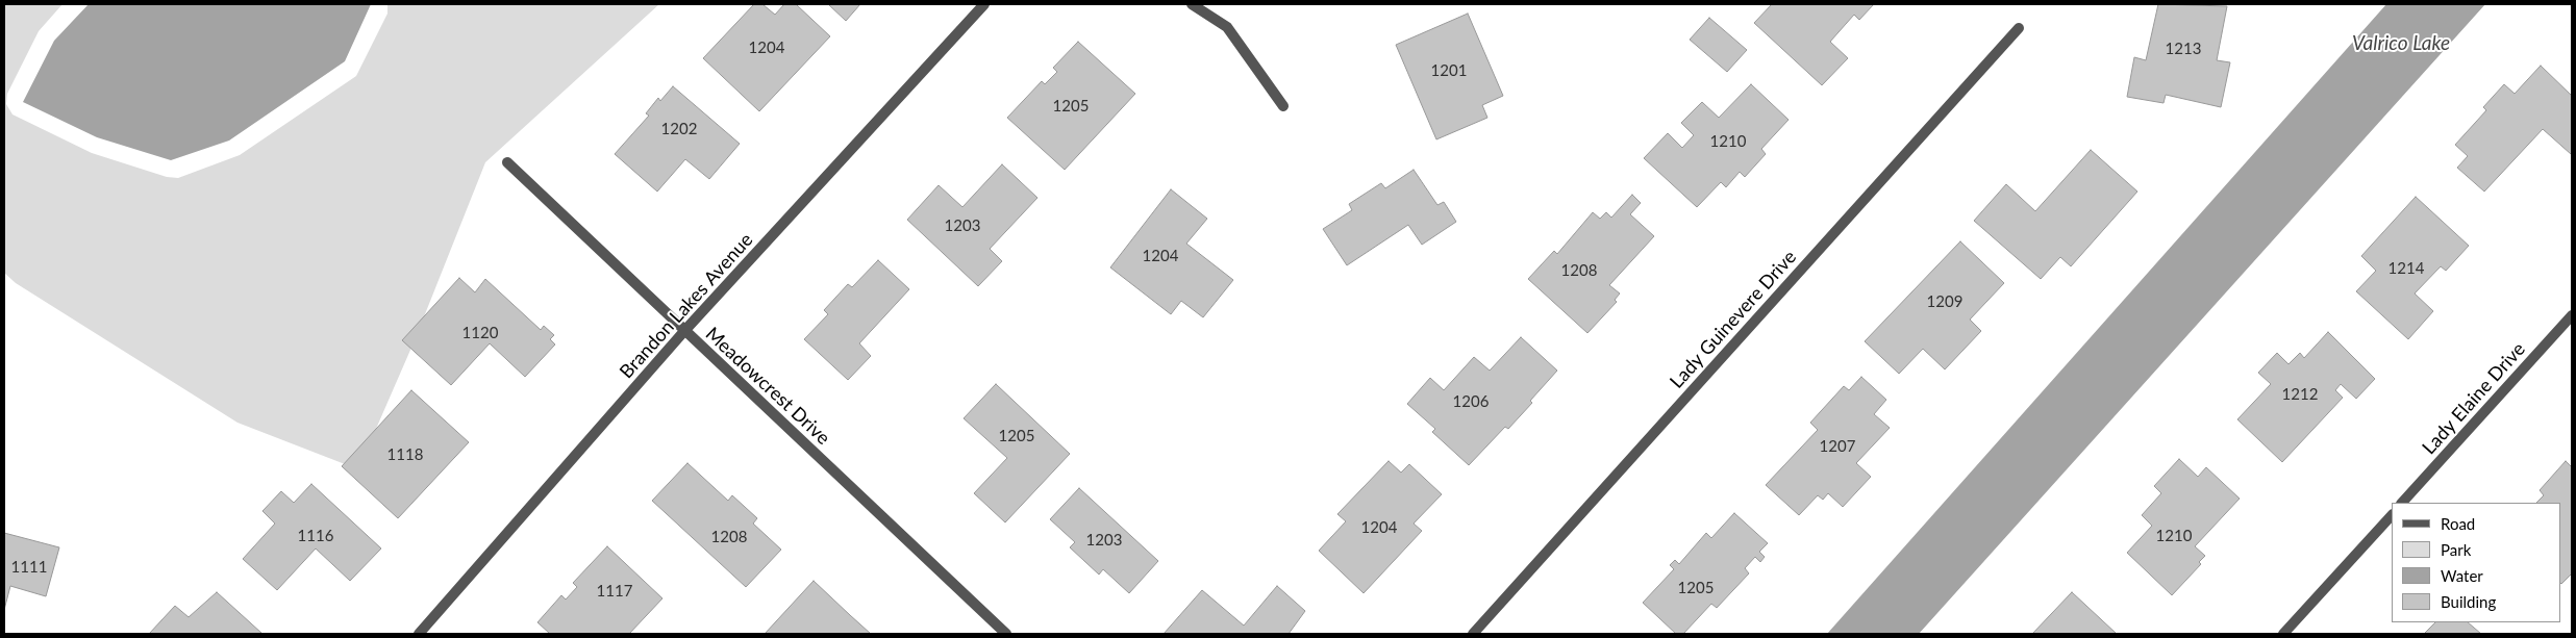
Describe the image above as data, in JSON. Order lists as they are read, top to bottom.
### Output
{
  "streets": {
    "street": [
      "Brandon Lakes Avenue",
      "Lady Guinevere Drive",
      "Meadowcrest Drive",
      "Lady Elaine Drive"
    ]
  },
  "crossings": [
    ["Brandon Lakes Avenue", "Meadowcrest Drive"]
  ],
  "water": ["Valrico Lake"],
  "house_numbers": [
    "1204",
    "1213",
    "1201",
    "1205",
    "1202",
    "1210",
    "1203",
    "1204",
    "1214",
    "1208",
    "1209",
    "1120",
    "1212",
    "1206",
    "1205",
    "1207",
    "1118",
    "1204",
    "1116",
    "1210",
    "1208",
    "1203",
    "1111",
    "1205",
    "1117"
  ],
  "legend": [
    "Road",
    "Park",
    "Water",
    "Building"
  ]
}
